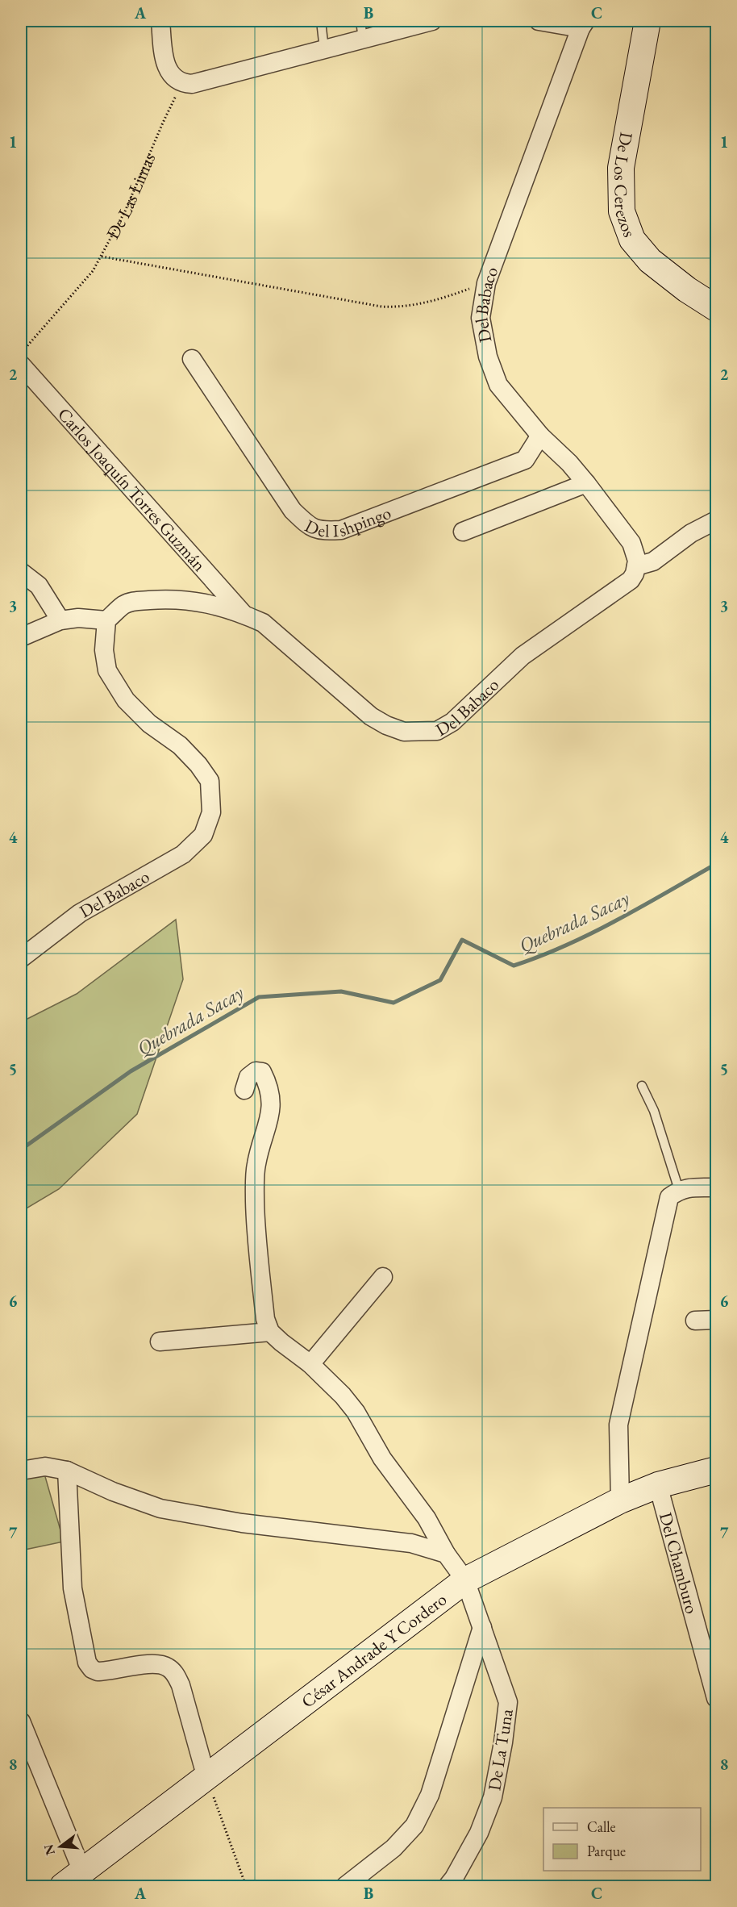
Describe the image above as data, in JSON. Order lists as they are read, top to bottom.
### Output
{
  "streets": {
    "street": [
      "De Los Cerezos",
      "Del Babaco",
      "Carlos Joaquín Torres Guzmán",
      "Del Ishpingo",
      "Del Chamburo",
      "César Andrade Y Cordero",
      "De La Tuna"
    ],
    "path": ["De Las Limas"]
  },
  "crossings": [
    ["Del Babaco", "Carlos Joaquín Torres Guzmán"],
    ["Del Babaco", "Del Ishpingo"],
    ["Del Chamburo", "César Andrade Y Cordero"],
    ["César Andrade Y Cordero", "De La Tuna"]
  ],
  "water": ["Quebrada Sacay"],
  "legend": ["Calle", "Parque"],
  "north": "left",
  "grid": {
    "columns": ["A", "B", "C"],
    "rows": [
      "1",
      "2",
      "3",
      "4",
      "5",
      "6",
      "7",
      "8"
    ]
  }
}
